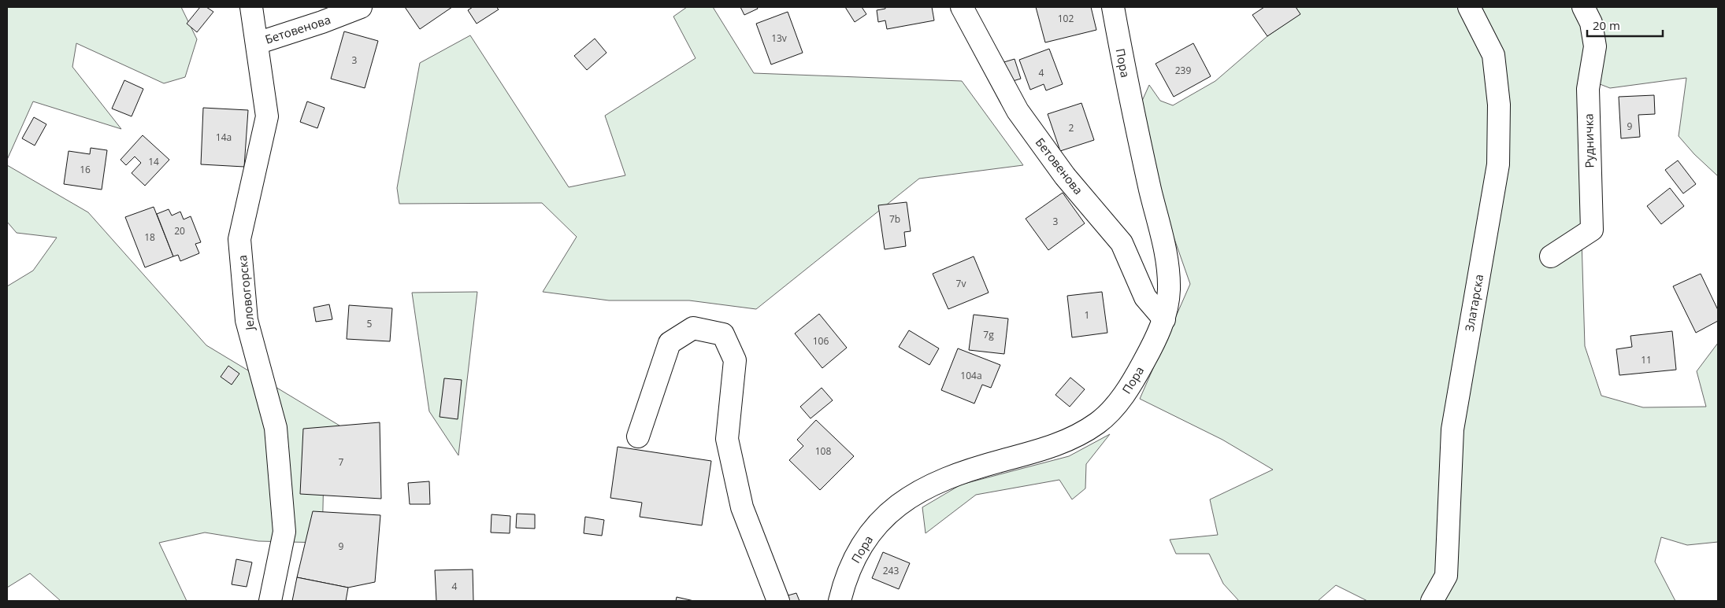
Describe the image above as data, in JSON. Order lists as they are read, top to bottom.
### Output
{
  "streets": {
    "street": [
      "Бетовенова",
      "Пора",
      "Рудничка",
      "Јеловогорска",
      "Златарска"
    ]
  },
  "crossings": [
    ["Бетовенова", "Пора"],
    ["Бетовенова", "Јеловогорска"]
  ],
  "house_numbers": [
    "102",
    "13v",
    "3",
    "239",
    "4",
    "9",
    "2",
    "14a",
    "14",
    "16",
    "7b",
    "3",
    "20",
    "18",
    "7v",
    "1",
    "5",
    "7g",
    "106",
    "11",
    "104a",
    "108",
    "7",
    "9",
    "243",
    "4"
  ],
  "scale_bar": "20 m"
}
